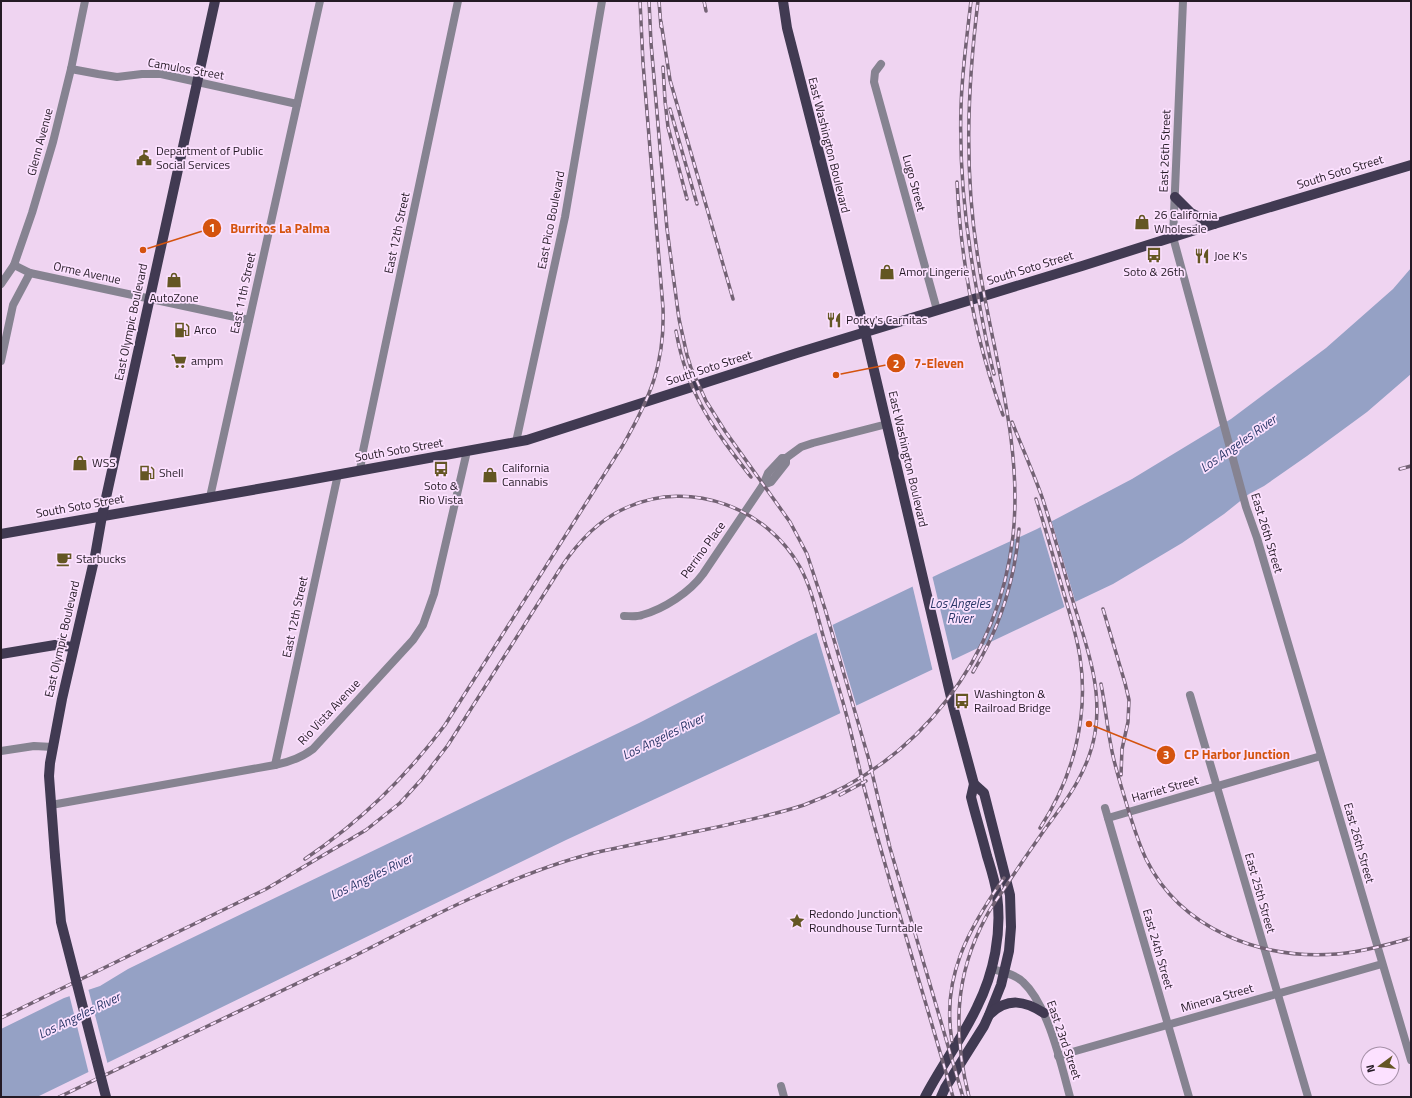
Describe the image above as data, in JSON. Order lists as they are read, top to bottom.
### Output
{
  "streets": {
    "main road": ["East Washington Boulevard", "South Soto Street", "East Olympic Boulevard"],
    "street": [
      "Camulos Street",
      "Glenn Avenue",
      "East 26th Street",
      "Lugo Street",
      "East Pico Boulevard",
      "East 12th Street",
      "Orme Avenue",
      "East 11th Street",
      "Perrino Place",
      "Rio Vista Avenue",
      "Harriet Street",
      "East 25th Street",
      "East 24th Street",
      "Minerva Street",
      "East 23rd Street"
    ]
  },
  "crossings": [
    ["Camulos Street", "Glenn Avenue"],
    ["Camulos Street", "East 11th Street"],
    ["Camulos Street", "East Olympic Boulevard"],
    ["Glenn Avenue", "Orme Avenue"],
    ["East Washington Boulevard", "South Soto Street"],
    ["East Washington Boulevard", "Perrino Place"],
    ["East Washington Boulevard", "East 23rd Street"],
    ["East 26th Street", "South Soto Street"],
    ["East 26th Street", "Harriet Street"],
    ["East 26th Street", "Minerva Street"],
    ["South Soto Street", "Lugo Street"],
    ["South Soto Street", "East Pico Boulevard"],
    ["South Soto Street", "East 12th Street"],
    ["South Soto Street", "East 11th Street"],
    ["South Soto Street", "East Olympic Boulevard"],
    ["South Soto Street", "Rio Vista Avenue"],
    ["East 12th Street", "Rio Vista Avenue"],
    ["Orme Avenue", "East 11th Street"],
    ["Orme Avenue", "East Olympic Boulevard"],
    ["East Olympic Boulevard", "Rio Vista Avenue"],
    ["Harriet Street", "East 25th Street"],
    ["Harriet Street", "East 24th Street"],
    ["East 25th Street", "Minerva Street"],
    ["East 24th Street", "Minerva Street"],
    ["Minerva Street", "East 23rd Street"]
  ],
  "water": ["Los Angeles River"],
  "places": {
    "public building": ["Department of Public Social Services"],
    "shop": [
      "26 California Wholesale",
      "Amor Lingerie",
      "AutoZone",
      "WSS",
      "California Cannabis"
    ],
    "other": ["Burritos La Palma", "7-Eleven", "CP Harbor Junction"],
    "bus stop": ["Soto & 26th", "Soto & Rio Vista", "Washington & Railroad Bridge"],
    "restaurant": ["Joe K's", "Porky's Carnitas"],
    "fuel station": ["Arco", "Shell"],
    "supermarket": ["ampm"],
    "cafe": ["Starbucks"],
    "place": ["Redondo Junction Roundhouse Turntable"]
  },
  "north": "left"
}
